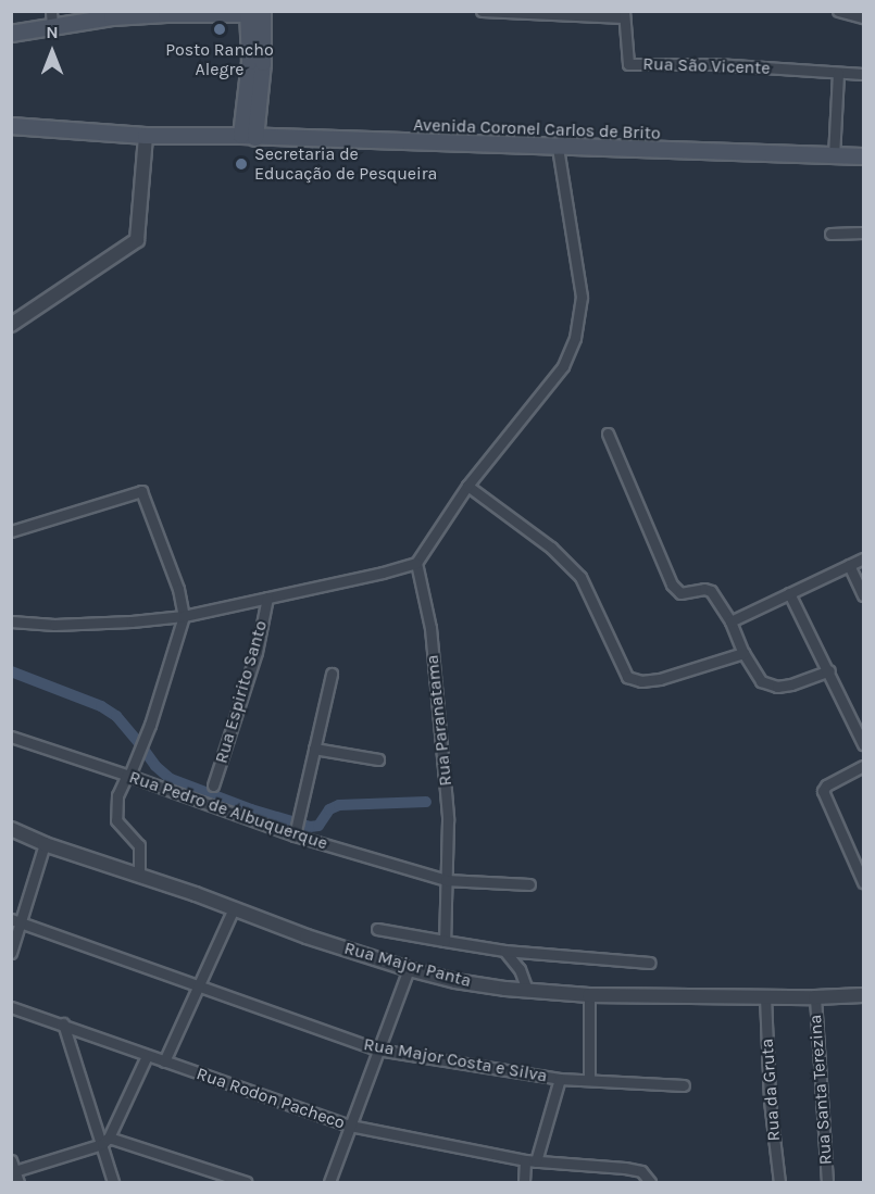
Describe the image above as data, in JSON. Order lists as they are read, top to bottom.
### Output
{
  "streets": {
    "main road": ["Avenida Coronel Carlos de Brito"],
    "street": [
      "Rua São Vicente",
      "Rua Espirito Santo",
      "Rua Paranatama",
      "Rua Pedro de Albuquerque",
      "Rua Major Panta",
      "Rua Major Costa e Silva",
      "Rua da Gruta",
      "Rua Santa Terezina",
      "Rua Rodon Pacheco"
    ]
  },
  "crossings": [
    ["Rua Paranatama", "Rua Pedro de Albuquerque"],
    ["Rua Major Panta", "Rua da Gruta"],
    ["Rua Major Panta", "Rua Santa Terezina"]
  ],
  "places": ["Posto Rancho Alegre", "Secretaria de Educação de Pesqueira"],
  "north": "top"
}
